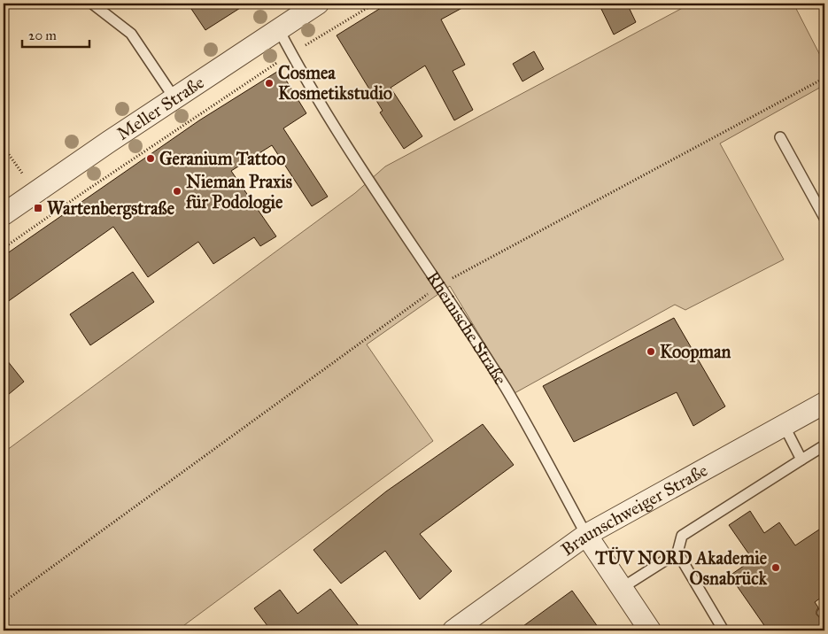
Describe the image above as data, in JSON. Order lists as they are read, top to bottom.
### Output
{
  "streets": {
    "street": ["Meller Straße", "Rheinische Straße", "Braunschweiger Straße"]
  },
  "crossings": [
    ["Meller Straße", "Rheinische Straße"],
    ["Rheinische Straße", "Braunschweiger Straße"]
  ],
  "places": {
    "other": [
      "Cosmea Kosmetikstudio",
      "Geranium Tattoo",
      "Nieman Praxis für Podologie",
      "Koopman",
      "TÜV NORD Akademie Osnabrück"
    ],
    "transit": ["Wartenbergstraße"]
  },
  "scale_bar": "20 m"
}
